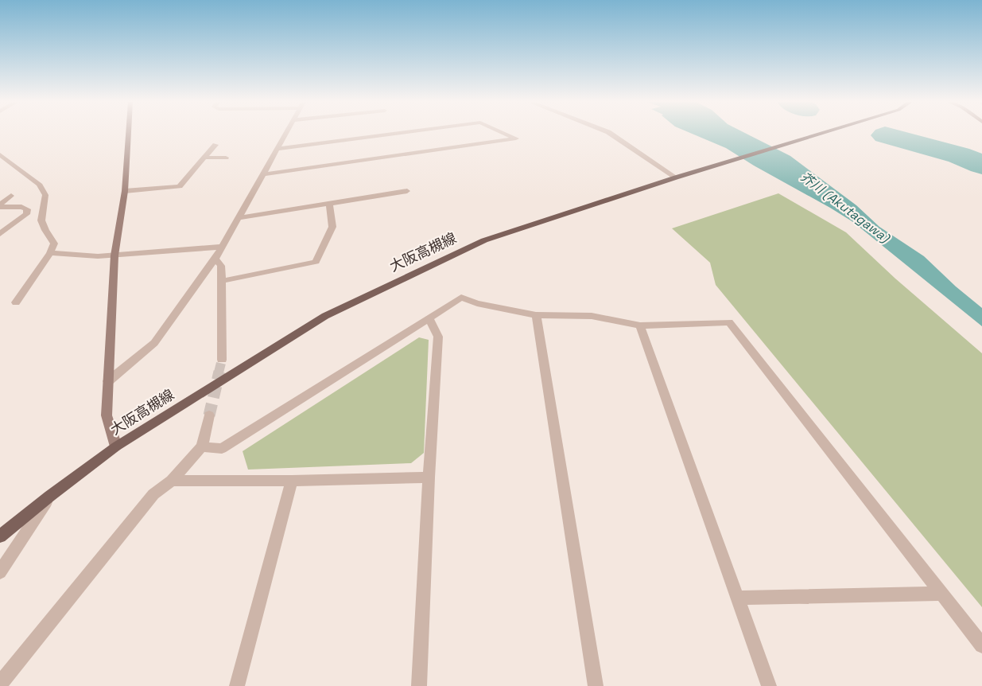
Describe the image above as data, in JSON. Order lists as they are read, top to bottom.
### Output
{
  "streets": {
    "main road": ["大阪高槻線"]
  },
  "water": ["芥川 (Akutagawa)"]
}
